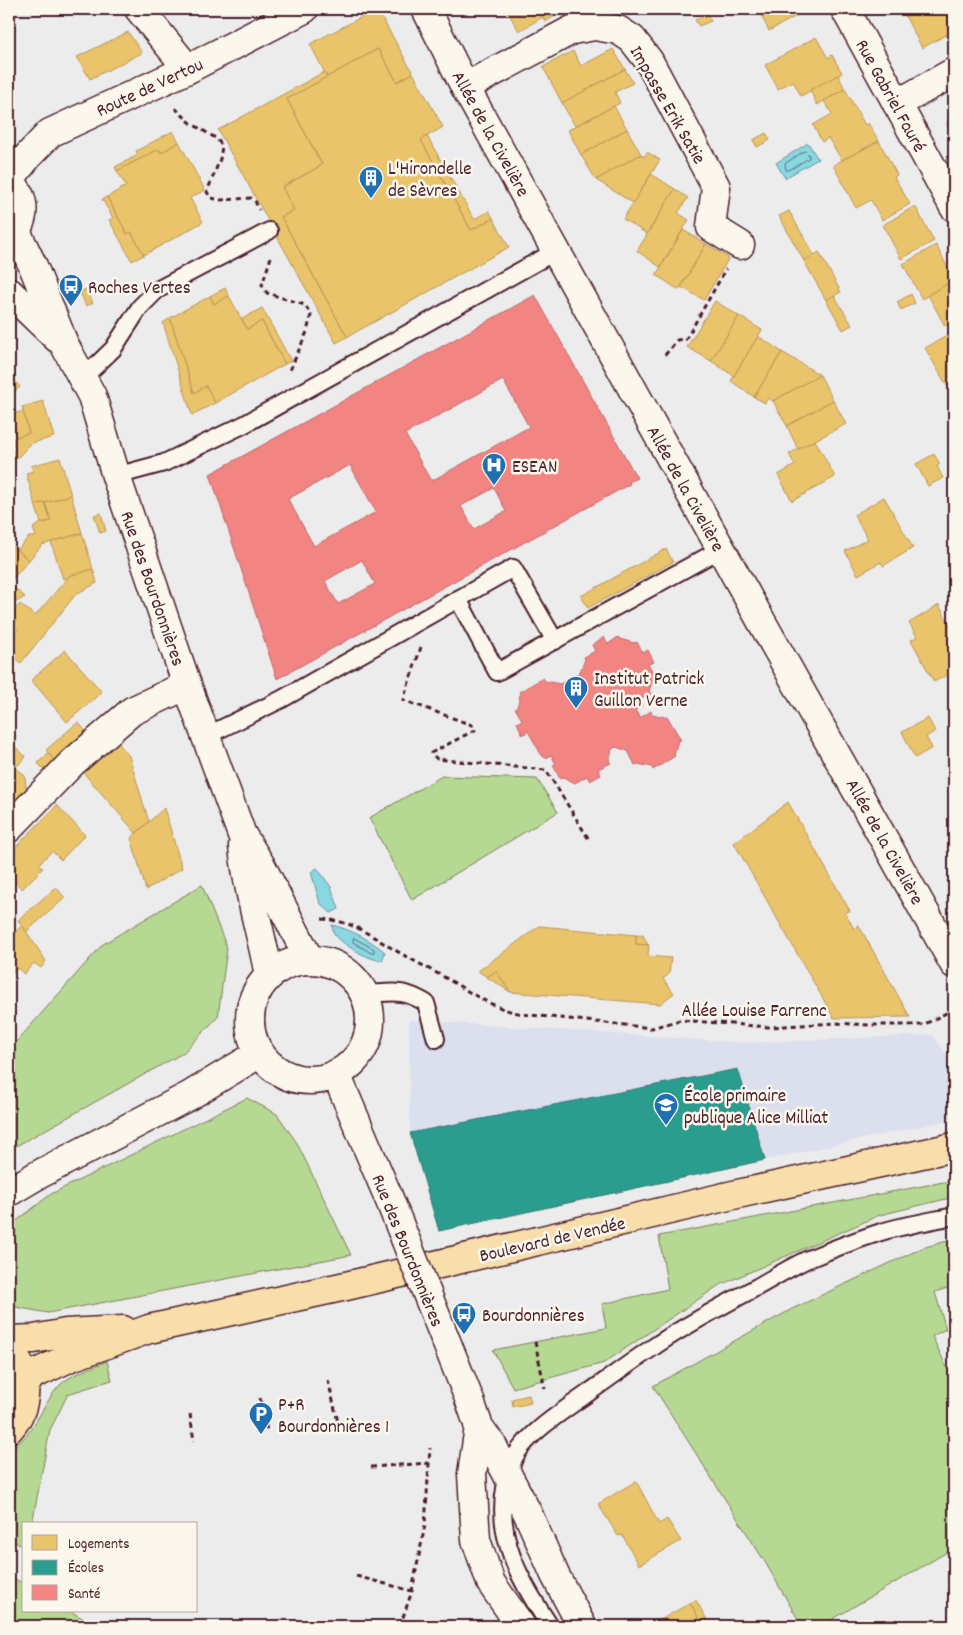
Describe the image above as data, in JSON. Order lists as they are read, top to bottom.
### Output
{
  "streets": {
    "main road": ["Boulevard de Vendée"],
    "street": [
      "Route de Vertou",
      "Rue Gabriel Fauré",
      "Impasse Erik Satie",
      "Allée de la Civelière",
      "Rue des Bourdonnières"
    ],
    "path": ["Allée Louise Farrenc"]
  },
  "crossings": [
    ["Impasse Erik Satie", "Allée de la Civelière"]
  ],
  "places": {
    "building": ["L'Hirondelle de Sèvres", "Institut Patrick Guillon Verne"],
    "bus stop": ["Roches Vertes", "Bourdonnières"],
    "hospital": ["ESEAN"],
    "school or university": ["École primaire publique Alice Milliat"],
    "parking": ["P+R Bourdonnières 1"]
  },
  "legend": ["Logements", "Écoles", "Santé"]
}
